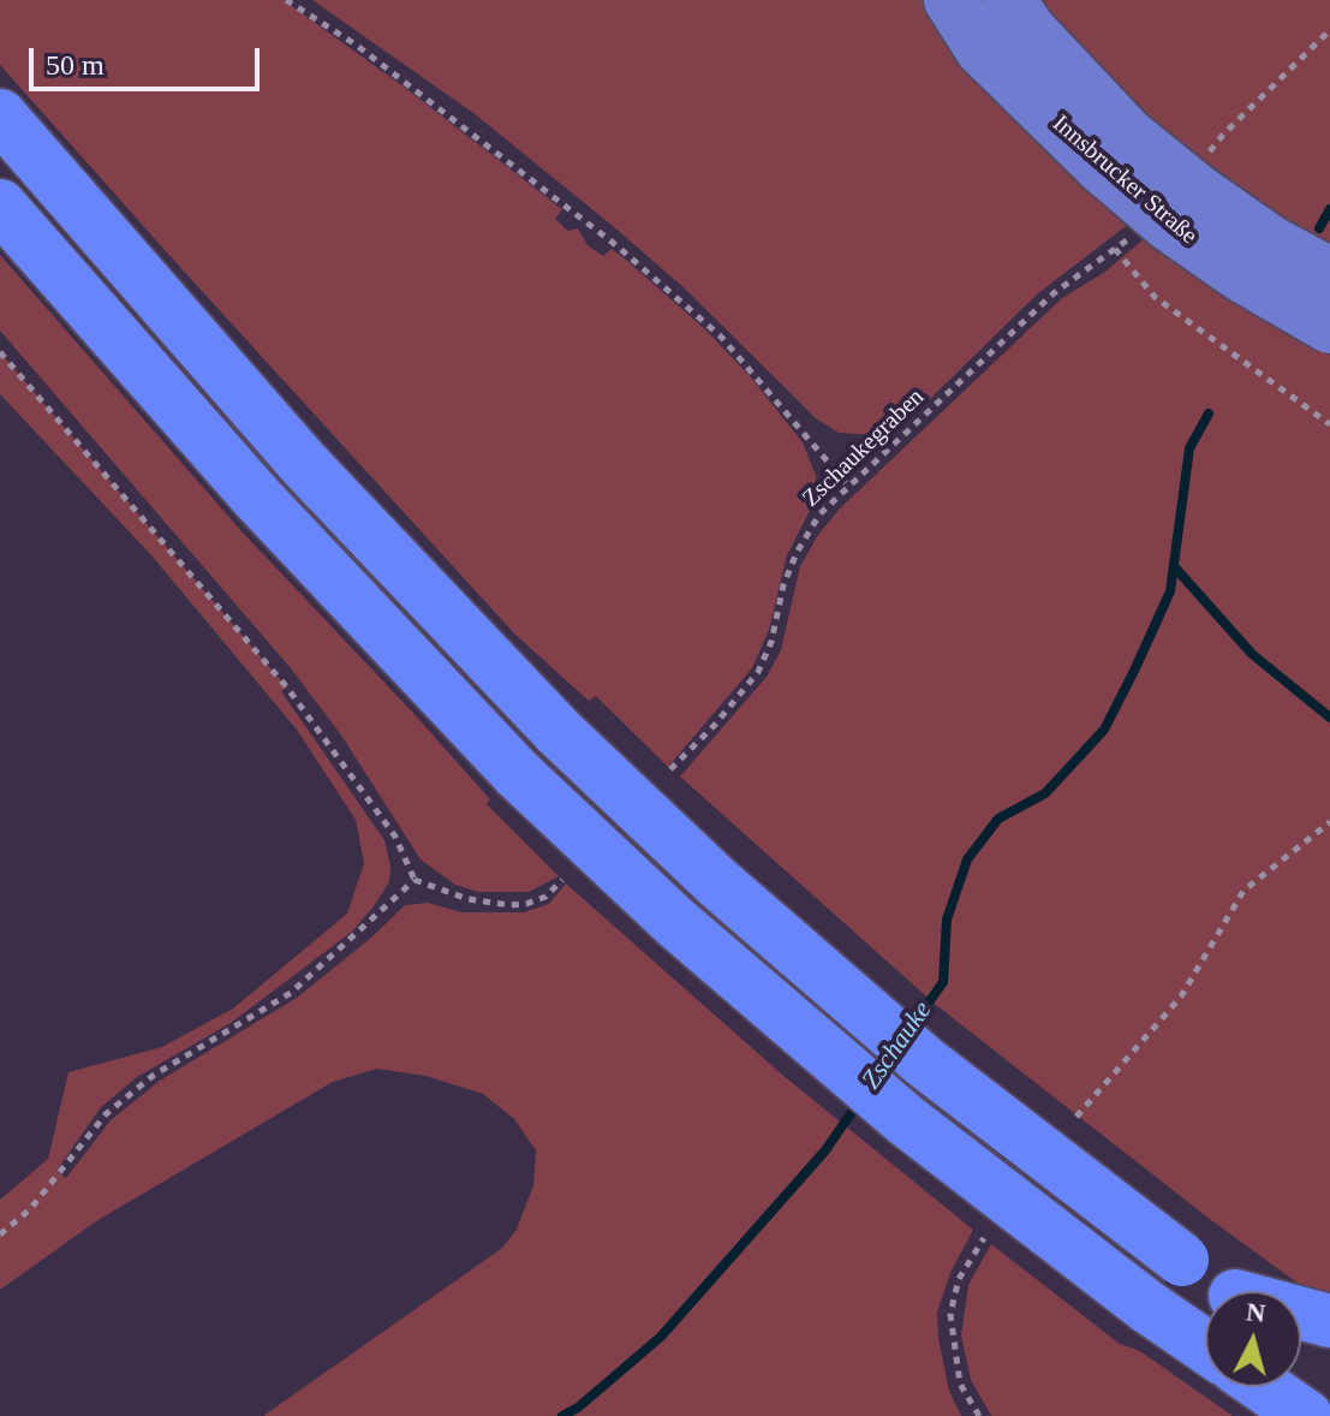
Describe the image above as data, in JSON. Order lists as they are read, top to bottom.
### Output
{
  "streets": {
    "main road": ["Innsbrucker Straße"],
    "path": ["Zschaukegraben"]
  },
  "water": ["Zschauke"],
  "scale_bar": "50 m",
  "north": "top"
}
